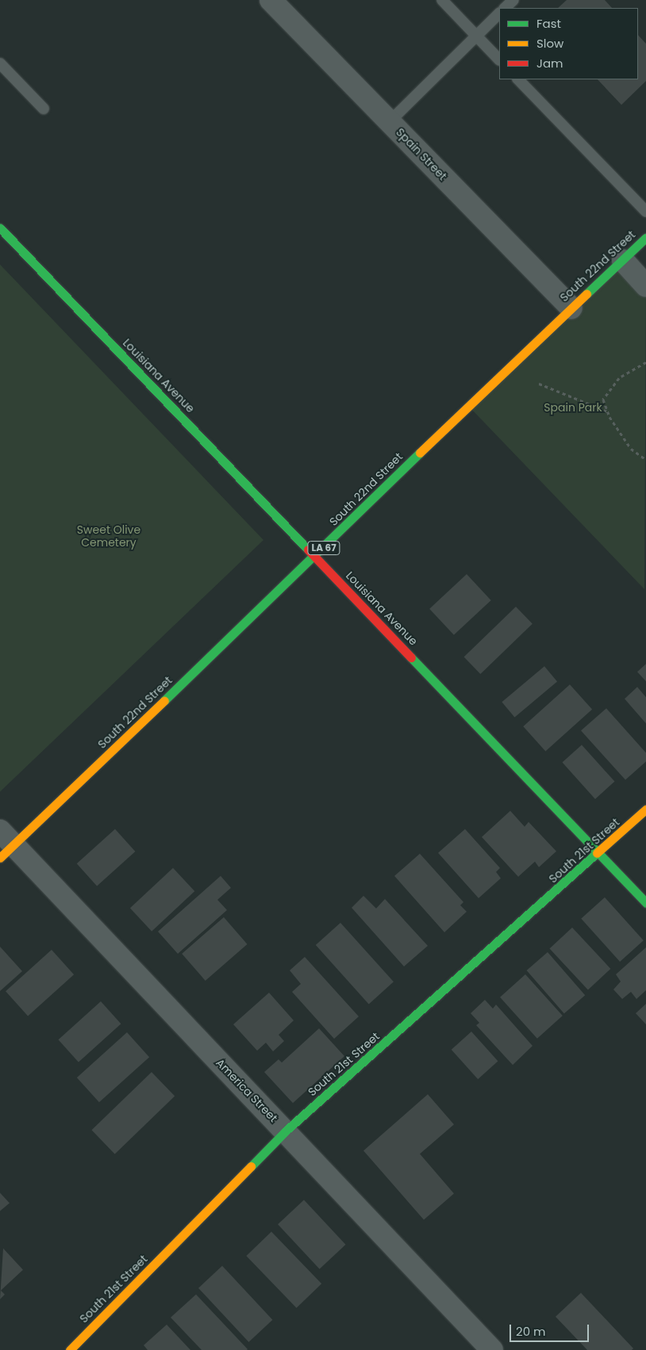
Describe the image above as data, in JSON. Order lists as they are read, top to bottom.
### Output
{
  "streets": {
    "street": [
      "Spain Street",
      "South 22nd Street",
      "Louisiana Avenue",
      "LA 67",
      "South 21st Street",
      "America Street"
    ]
  },
  "crossings": [
    ["Spain Street", "South 22nd Street"],
    ["South 22nd Street", "Louisiana Avenue"],
    ["South 22nd Street", "America Street"],
    ["Louisiana Avenue", "South 21st Street"],
    ["South 21st Street", "America Street"]
  ],
  "parks": ["Spain Park", "Sweet Olive Cemetery"],
  "legend": ["Fast", "Slow", "Jam"],
  "scale_bar": "20 m"
}
